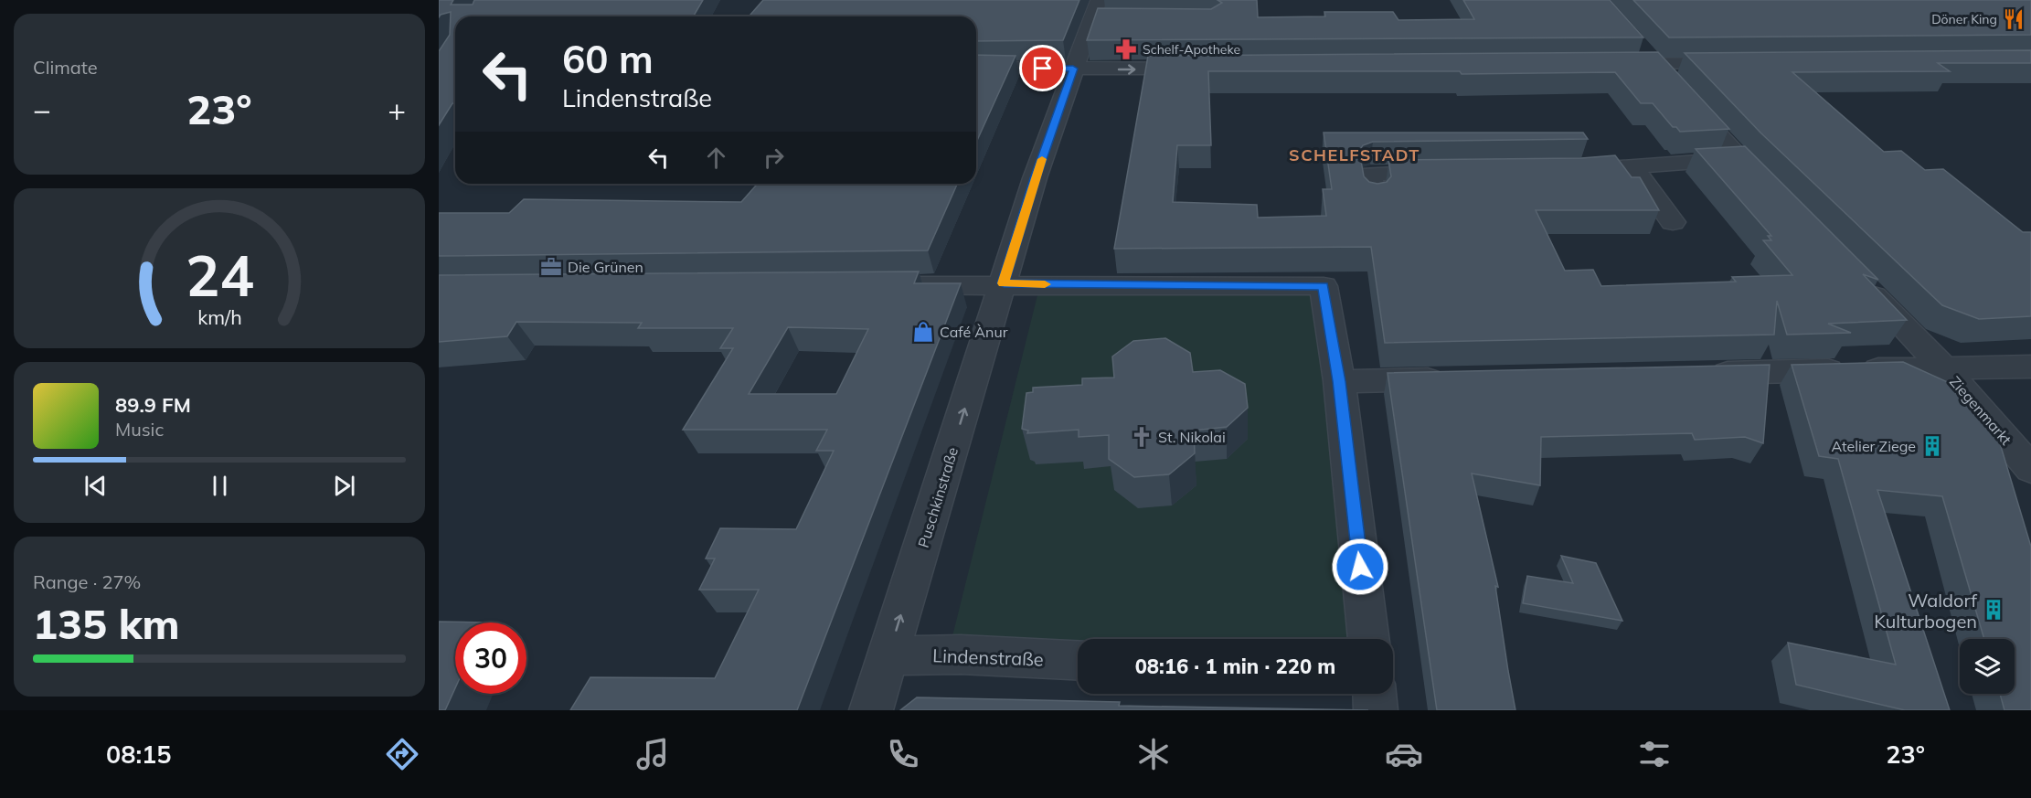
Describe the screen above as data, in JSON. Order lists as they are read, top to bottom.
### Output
{
  "streets": {
    "street": ["Ziegenmarkt", "Puschkinstraße", "Lindenstraße"]
  },
  "crossings": [
    ["Puschkinstraße", "Lindenstraße"]
  ],
  "one_way": ["Puschkinstraße"],
  "districts": ["SCHELFSTADT"],
  "places": {
    "restaurant": ["Döner King"],
    "pharmacy": ["Schelf-Apotheke"],
    "office": ["Die Grünen"],
    "shop": ["Café Ànur"],
    "church": ["St. Nikolai"],
    "building": ["Atelier Ziege", "Waldorf Kulturbogen"]
  },
  "page": {
    "tile": [
      "Climate",
      ["Range · 27%", "135 km"]
    ],
    "turn": ["60 m", "Lindenstraße"],
    "heat": ["−", "23°", "+"],
    "song": ["89.9 FM", "Music"],
    "limit": "30",
    "trip": "08:16 · 1 min · 220 m",
    "tabs": ["08:15", "23°"],
    "gauge": ["24", "km/h"]
  }
}
